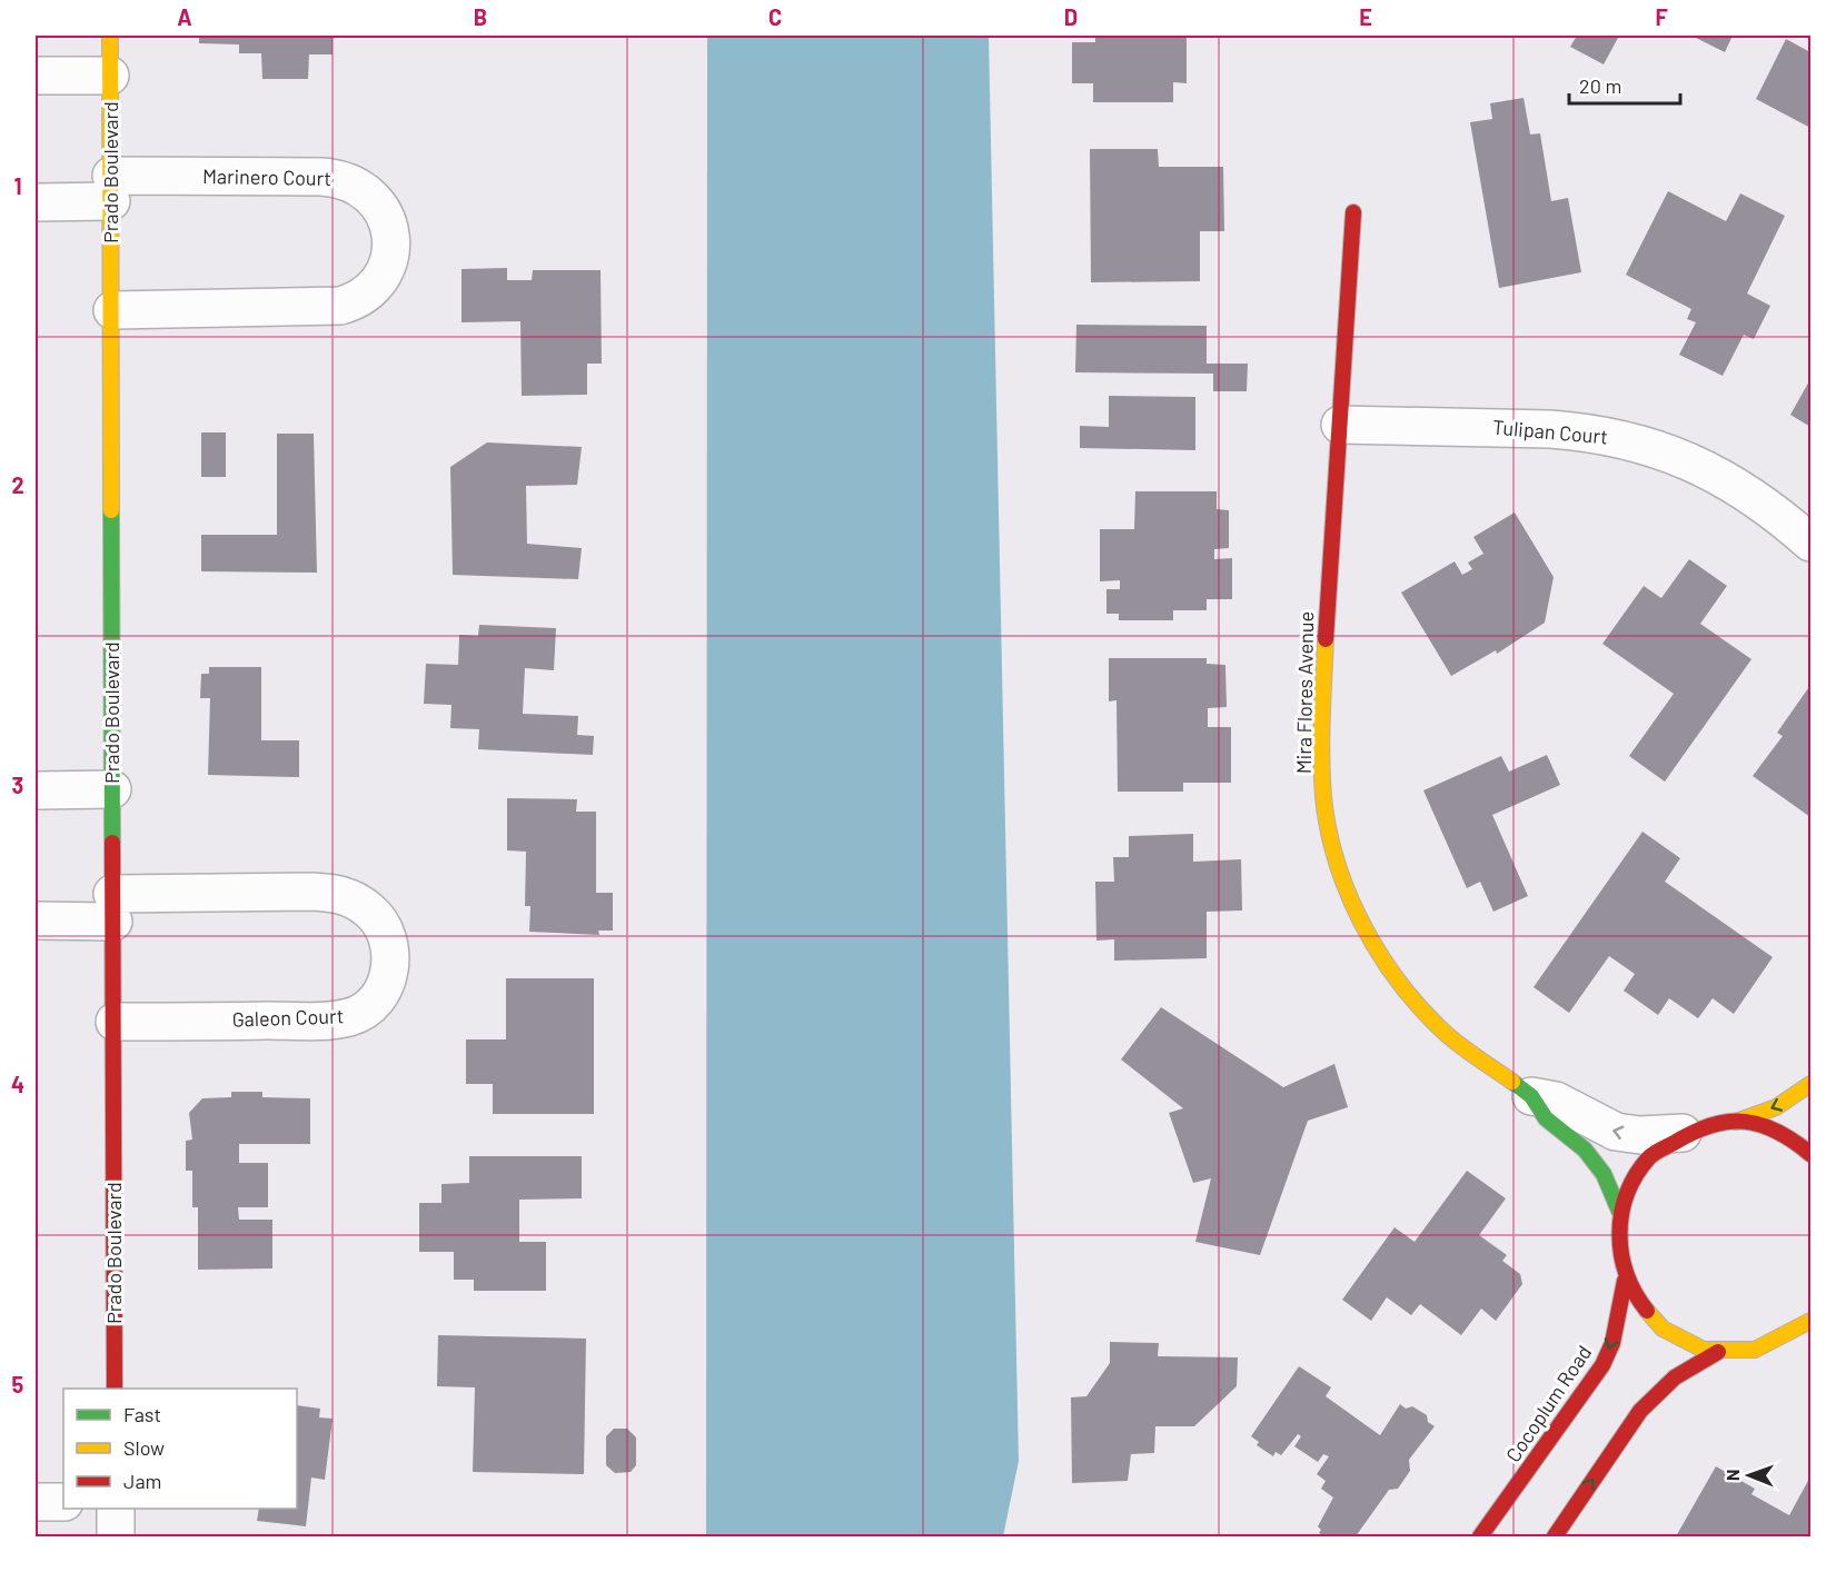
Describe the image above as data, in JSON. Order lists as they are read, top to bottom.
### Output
{
  "streets": {
    "street": [
      "Prado Boulevard",
      "Marinero Court",
      "Tulipan Court",
      "Mira Flores Avenue",
      "Galeon Court",
      "Cocoplum Road"
    ]
  },
  "crossings": [
    ["Prado Boulevard", "Marinero Court"],
    ["Prado Boulevard", "Galeon Court"],
    ["Tulipan Court", "Mira Flores Avenue"],
    ["Mira Flores Avenue", "Cocoplum Road"]
  ],
  "legend": ["Fast", "Slow", "Jam"],
  "scale_bar": "20 m",
  "north": "left",
  "grid": {
    "columns": [
      "A",
      "B",
      "C",
      "D",
      "E",
      "F"
    ],
    "rows": [
      "1",
      "2",
      "3",
      "4",
      "5"
    ]
  }
}
